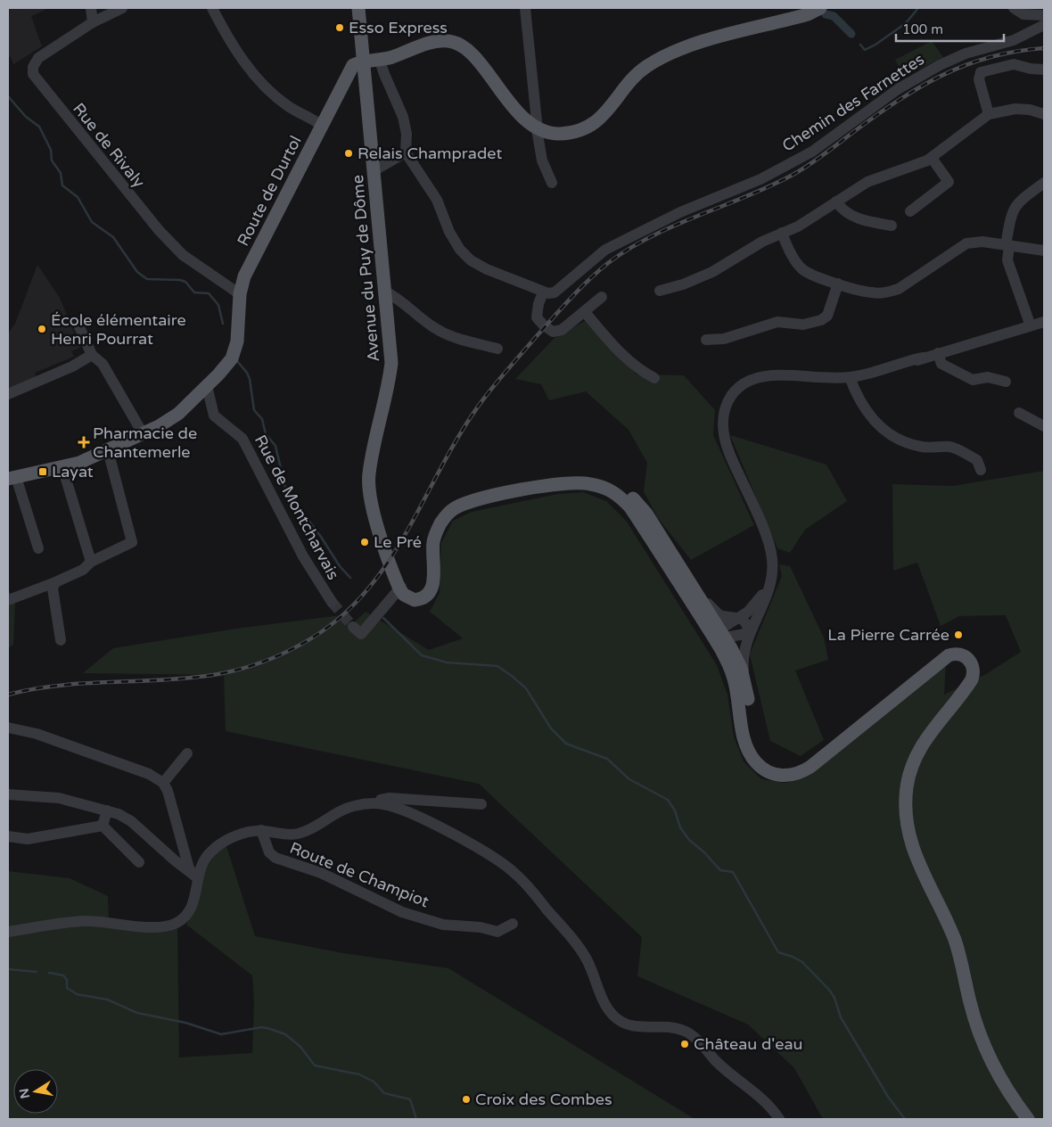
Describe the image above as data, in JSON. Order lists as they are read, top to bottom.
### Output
{
  "streets": {
    "main road": ["Route de Durtol", "Avenue du Puy de Dôme"],
    "street": [
      "Chemin des Farnettes",
      "Rue de Rivaly",
      "Rue de Montcharvais",
      "Route de Champiot"
    ]
  },
  "crossings": [
    ["Rue de Rivaly", "Route de Durtol"],
    ["Route de Durtol", "Avenue du Puy de Dôme"],
    ["Route de Durtol", "Rue de Montcharvais"]
  ],
  "places": {
    "other": [
      "Esso Express",
      "Relais Champradet",
      "École élémentaire Henri Pourrat",
      "Le Pré",
      "La Pierre Carrée",
      "Château d'eau",
      "Croix des Combes"
    ],
    "health": ["Pharmacie de Chantemerle"],
    "transit": ["Layat"]
  },
  "scale_bar": "100 m",
  "north": "left"
}
